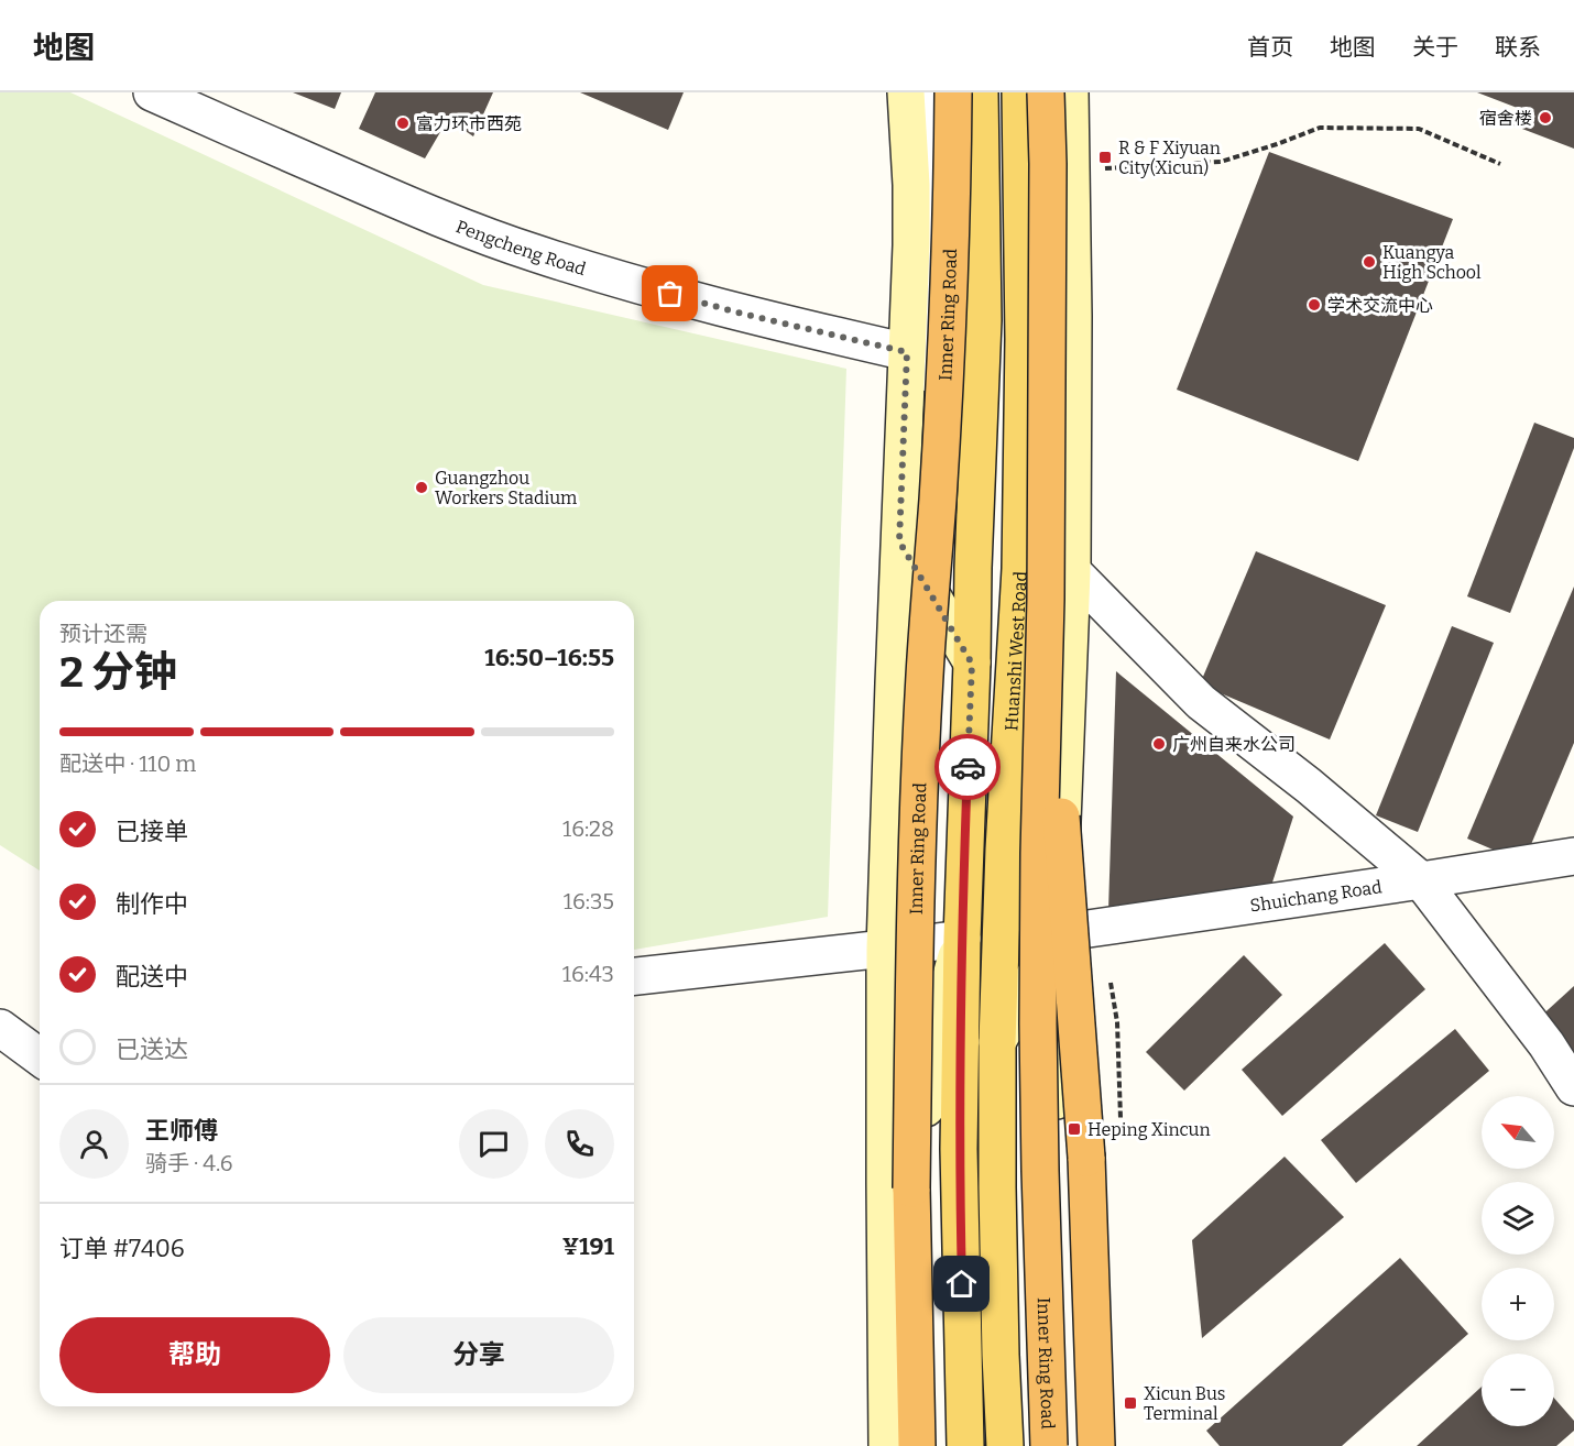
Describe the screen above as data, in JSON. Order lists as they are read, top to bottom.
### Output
{
  "streets": {
    "highway": ["Inner Ring Road"],
    "main road": ["Huanshi West Road"],
    "street": ["Pengcheng Road", "Shuichang Road"]
  },
  "places": {
    "other": [
      "宿舍楼",
      "富力环市西苑",
      "Kuangya High School",
      "学术交流中心",
      "Guangzhou Workers Stadium",
      "广州自来水公司"
    ],
    "transit": ["R & F Xiyuan City(Xicun)", "Heping Xincun", "Xicun Bus Terminal"]
  },
  "north": "top left",
  "page": {
    "header": "地图",
    "nav": [
      "首页",
      "地图",
      "关于",
      "联系"
    ],
    "heading": ["2 分钟", "预计还需", "16:50–16:55"],
    "panel": [
      "王师傅",
      "骑手 · 4.6",
      "订单 #7406",
      "¥191"
    ],
    "bar": "配送中 · 110 m",
    "list": [
      ["已接单", "16:28"],
      ["制作中", "16:35"],
      ["配送中", "16:43"],
      "已送达"
    ],
    "map_buttons": ["+", "−"],
    "buttons": ["帮助", "分享"]
  }
}
